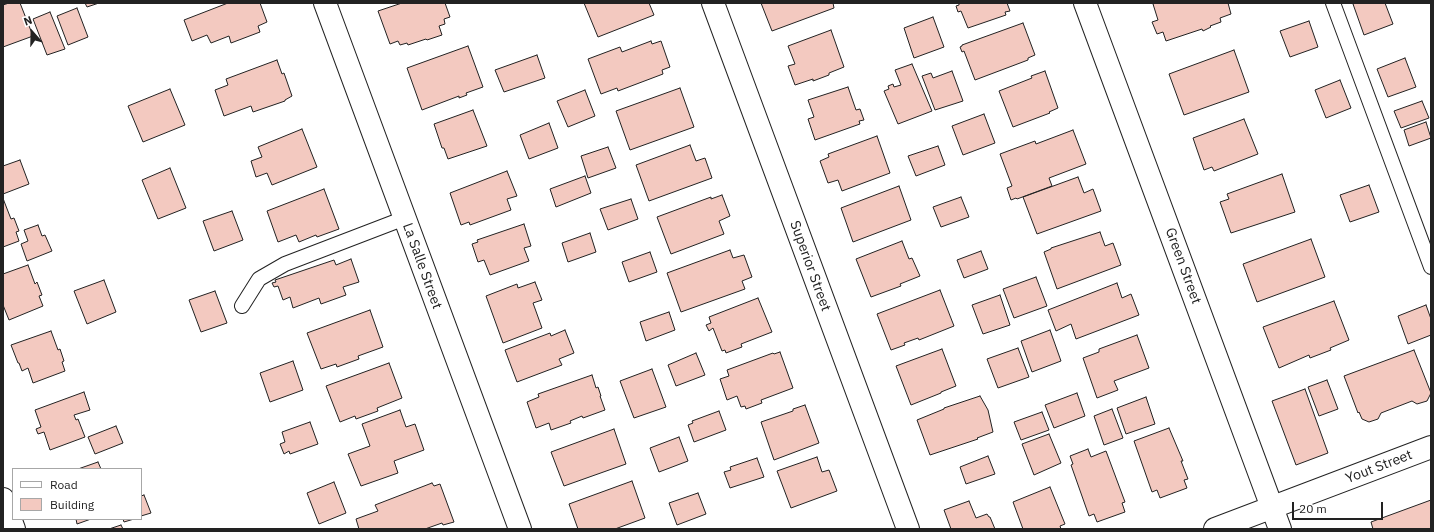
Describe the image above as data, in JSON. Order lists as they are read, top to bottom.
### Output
{
  "streets": {
    "street": [
      "La Salle Street",
      "Superior Street",
      "Green Street",
      "Yout Street"
    ]
  },
  "crossings": [
    ["Green Street", "Yout Street"]
  ],
  "legend": ["Road", "Building"],
  "scale_bar": "20 m",
  "north": "top"
}
